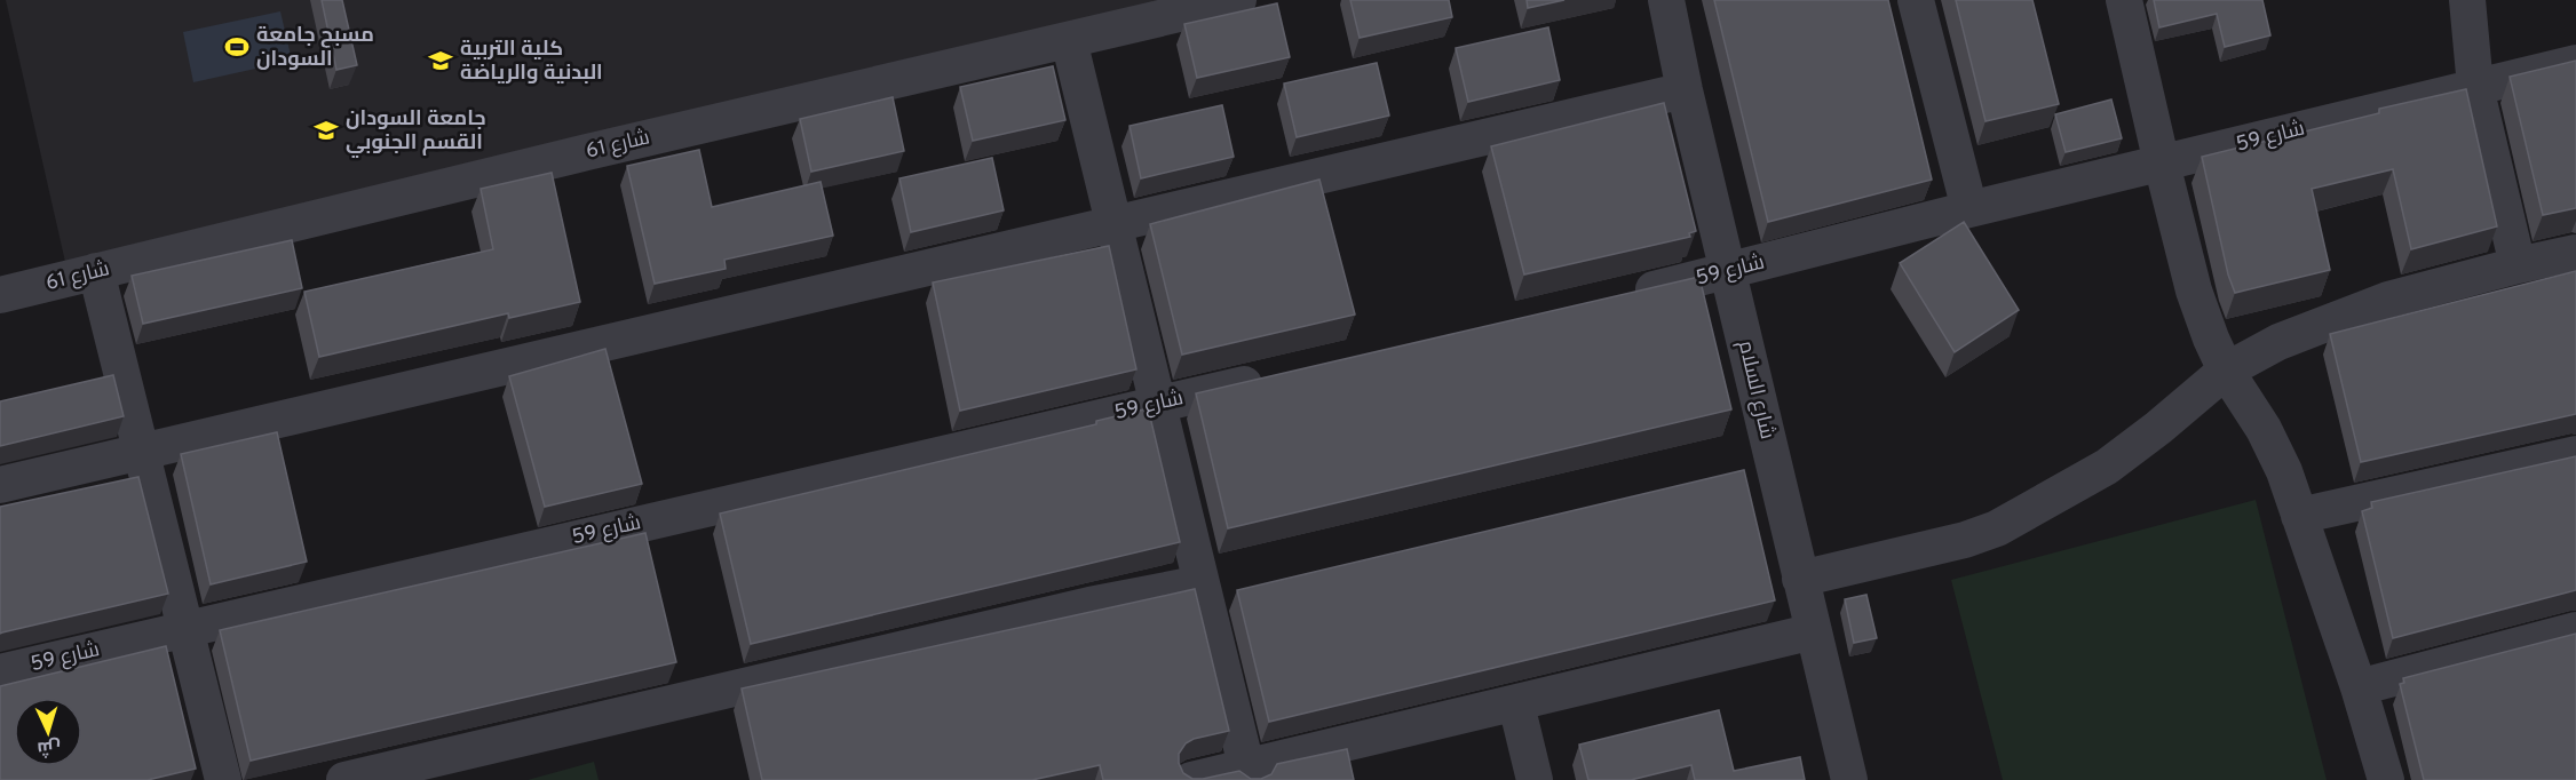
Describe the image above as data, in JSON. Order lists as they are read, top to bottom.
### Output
{
  "streets": {
    "street": ["شارع 59", "شارع 61", "شارع السلام"]
  },
  "crossings": [
    ["شارع 59", "شارع السلام"]
  ],
  "places": {
    "sports": ["مسبح جامعة السودان"],
    "school or university": ["كلية التربية البدنية والرياضة", "جامعة السودان القسم الجنوبي"]
  },
  "north": "bottom"
}
